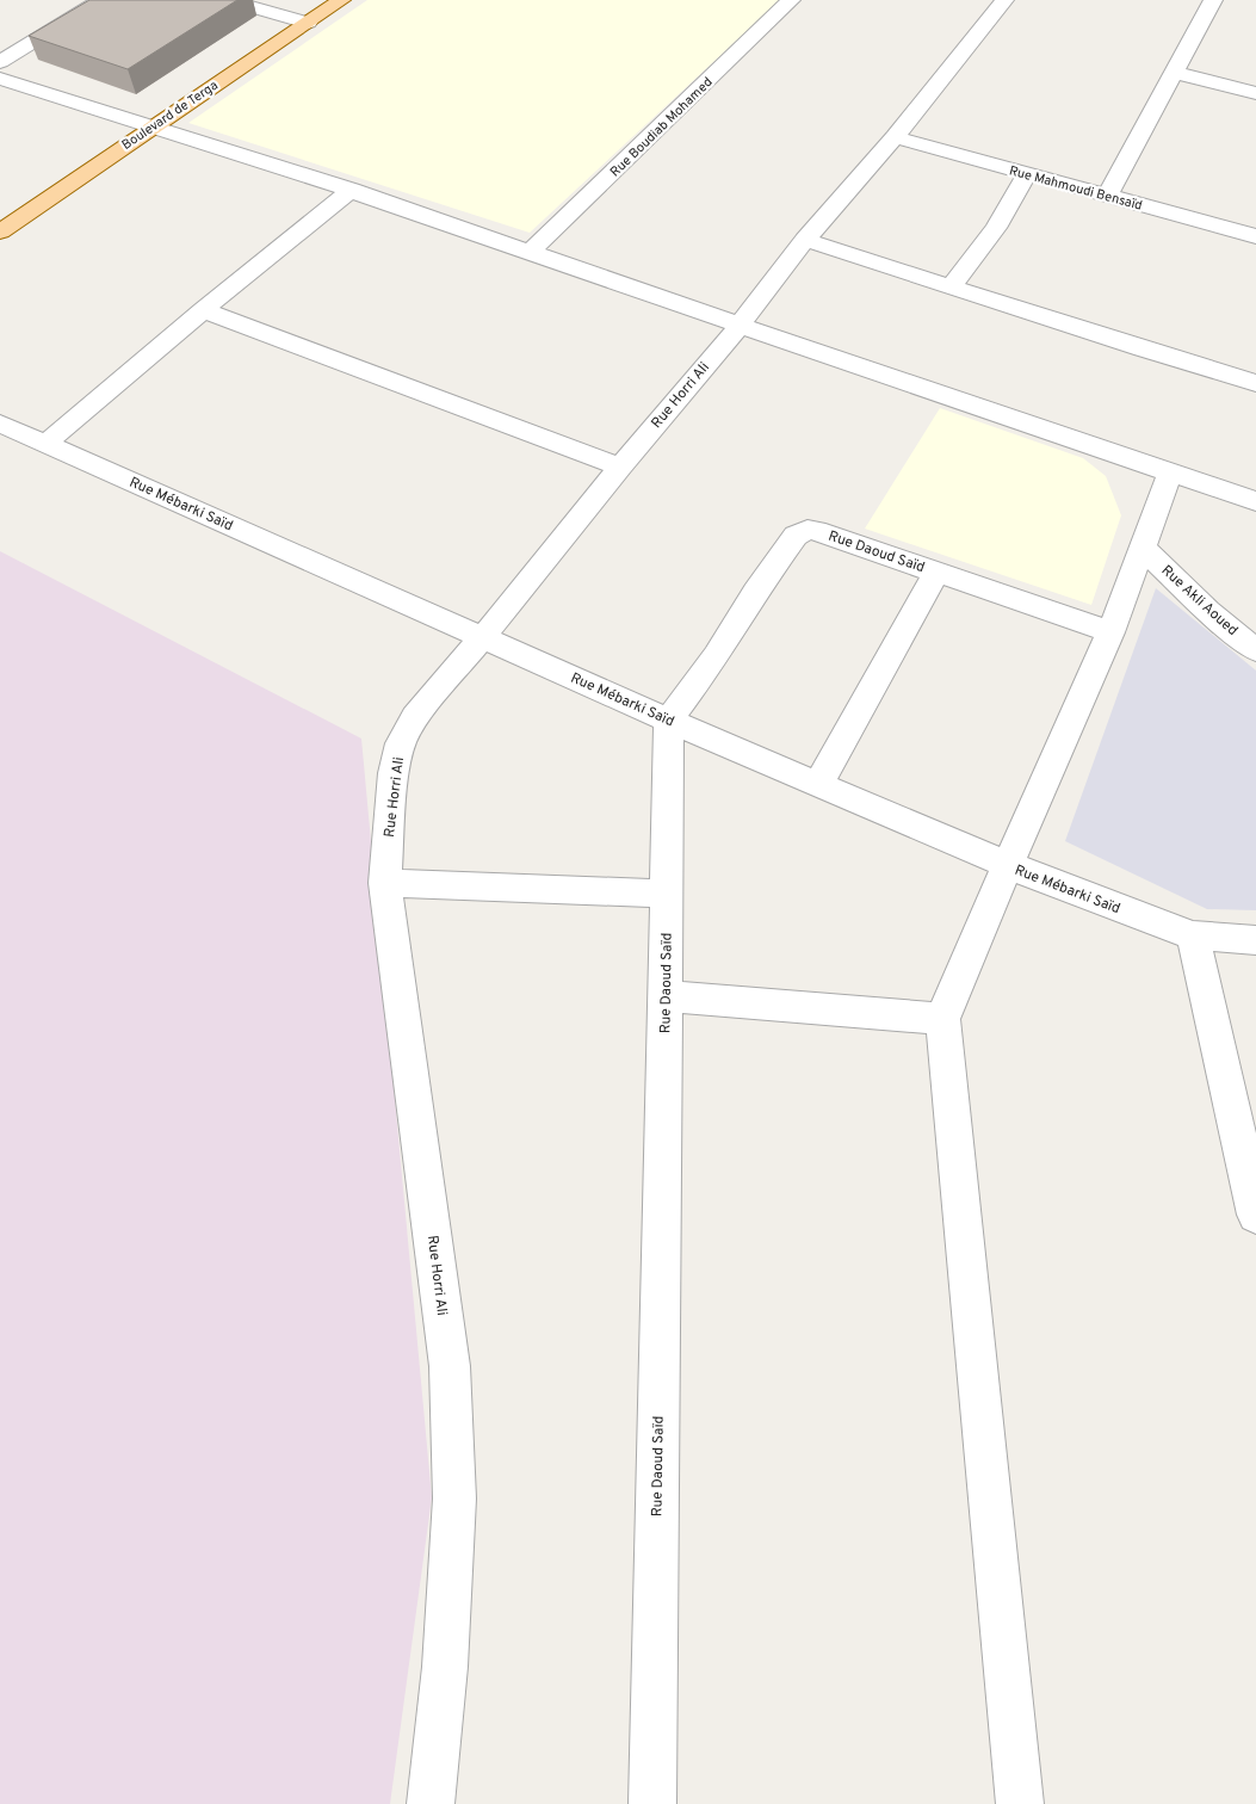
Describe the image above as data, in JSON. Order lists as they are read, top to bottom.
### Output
{
  "streets": {
    "main road": ["Boulevard de Terga"],
    "street": [
      "Rue Boudiab Mohamed",
      "Rue Mahmoudi Bensaïd",
      "Rue Horri Ali",
      "Rue Mébarki Saïd",
      "Rue Daoud Saïd",
      "Rue Akli Aoued"
    ]
  },
  "crossings": [
    ["Rue Mahmoudi Bensaïd", "Rue Horri Ali"],
    ["Rue Horri Ali", "Rue Mébarki Saïd"],
    ["Rue Mébarki Saïd", "Rue Daoud Saïd"]
  ]
}
